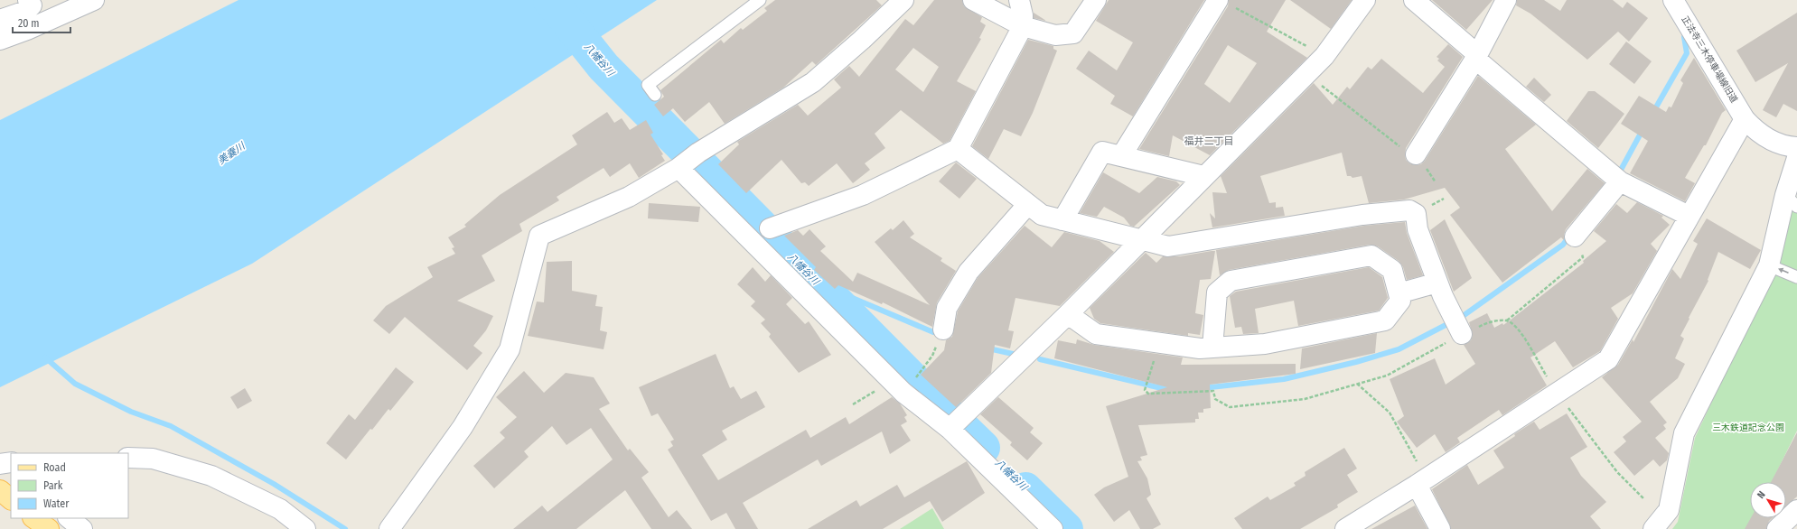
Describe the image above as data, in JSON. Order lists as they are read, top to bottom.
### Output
{
  "streets": {
    "street": ["正法寺三木停車場線旧道"]
  },
  "districts": ["福井二丁目"],
  "water": ["八幡谷川", "美嚢川"],
  "parks": ["三木鉄道記念公園"],
  "legend": ["Road", "Park", "Water"],
  "scale_bar": "20 m",
  "north": "top left"
}
